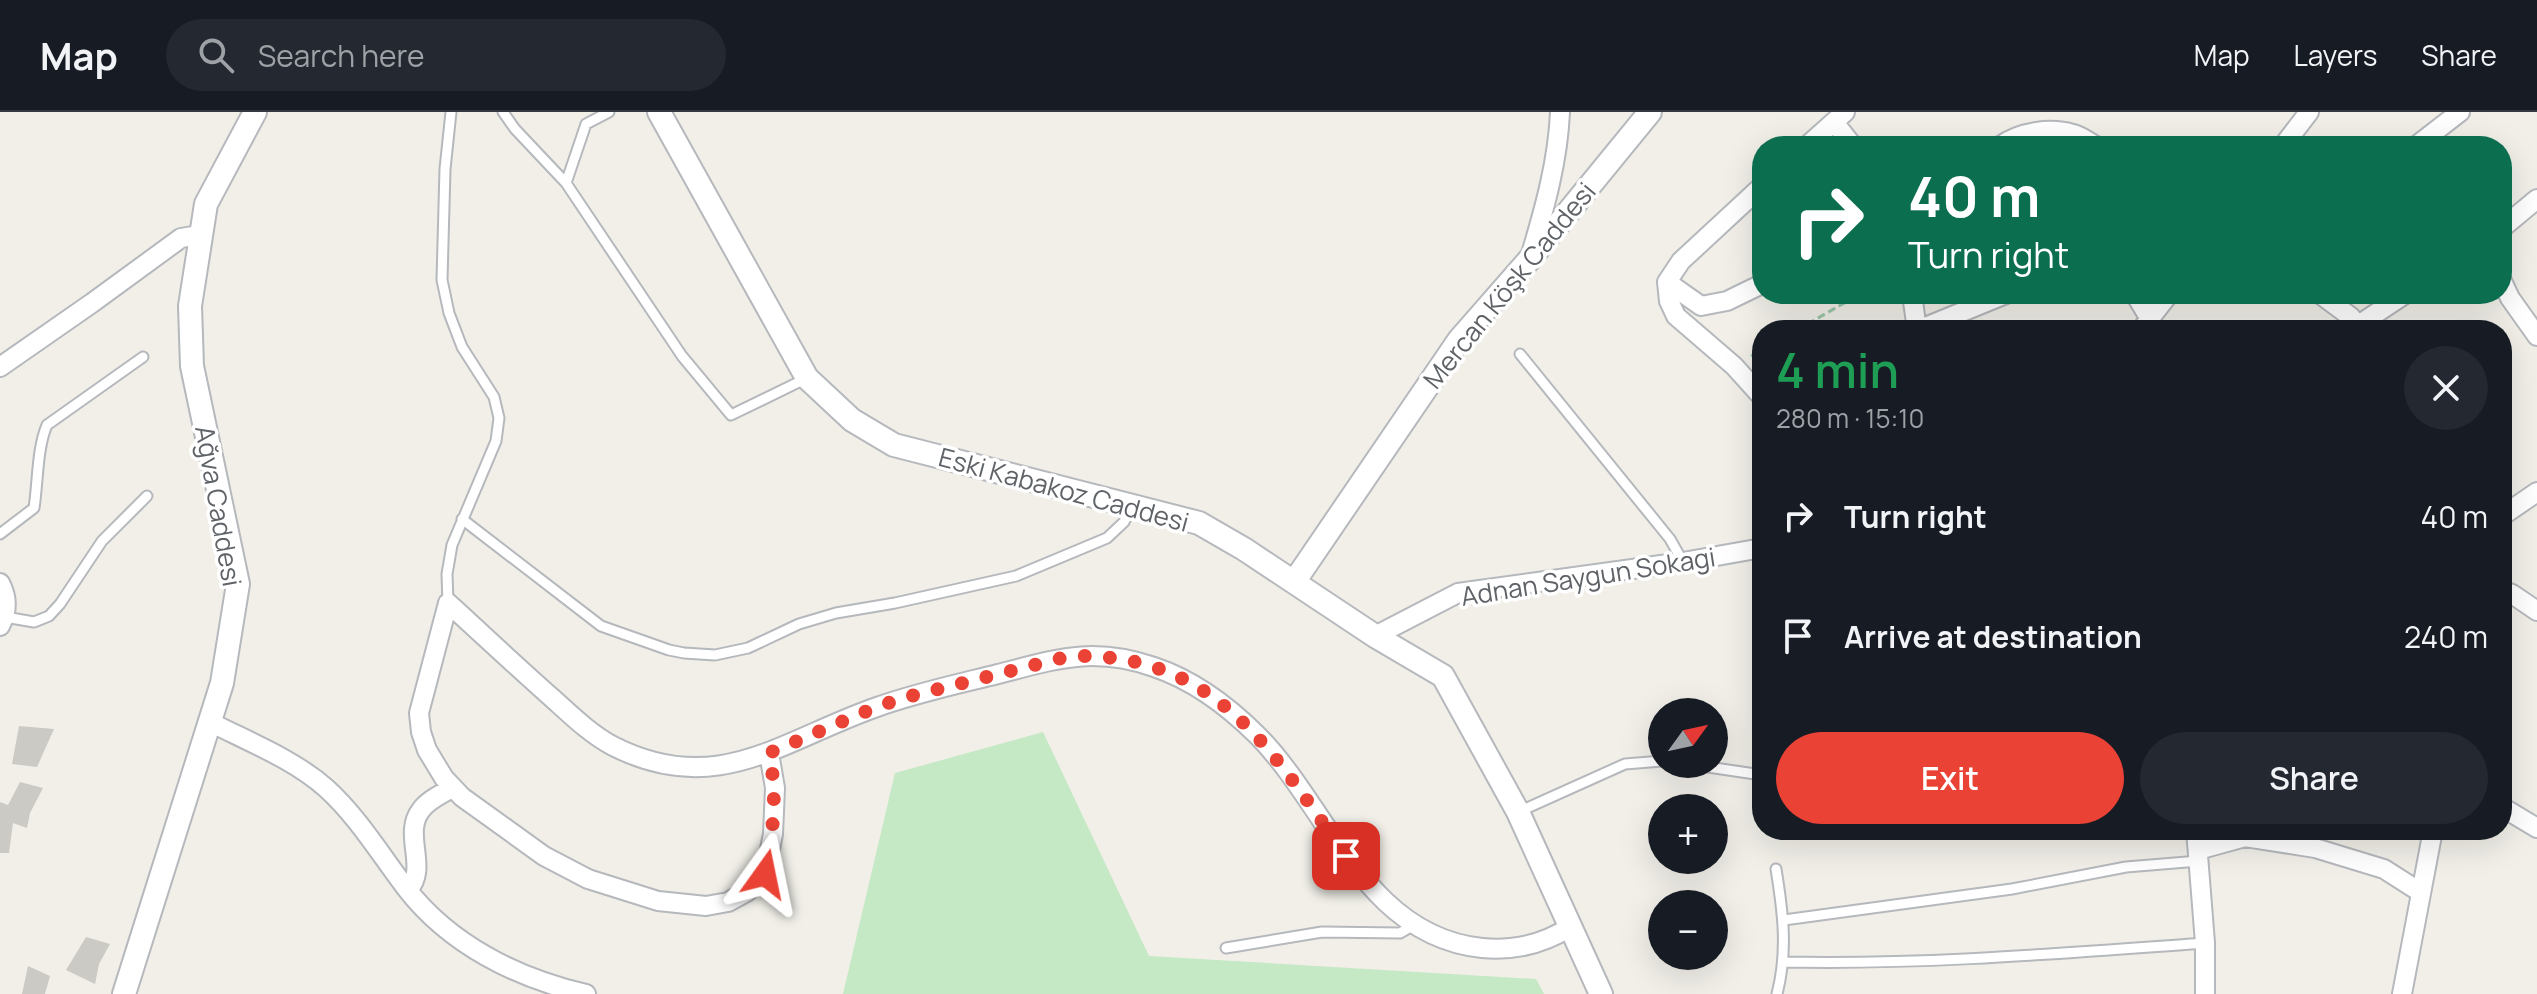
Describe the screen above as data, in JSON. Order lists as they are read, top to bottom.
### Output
{
  "streets": {
    "street": [
      "Mercan Köşk Caddesi",
      "Eski Kabakoz Caddesi",
      "Ağva Caddesi",
      "Adnan Saygun Sokagi"
    ]
  },
  "crossings": [
    ["Mercan Köşk Caddesi", "Eski Kabakoz Caddesi"],
    ["Eski Kabakoz Caddesi", "Adnan Saygun Sokagi"]
  ],
  "north": "top right",
  "page": {
    "header": "Map",
    "search": "Search here",
    "nav": ["Map", "Layers", "Share"],
    "turn": ["40 m", "Turn right"],
    "heading": ["4 min", "280 m · 15:10"],
    "list": [
      {
        "name": "Turn right",
        "value": "40 m"
      },
      {
        "name": "Arrive at destination",
        "value": "240 m"
      }
    ],
    "map_buttons": ["+", "−"],
    "buttons": ["Exit", "Share"]
  }
}
